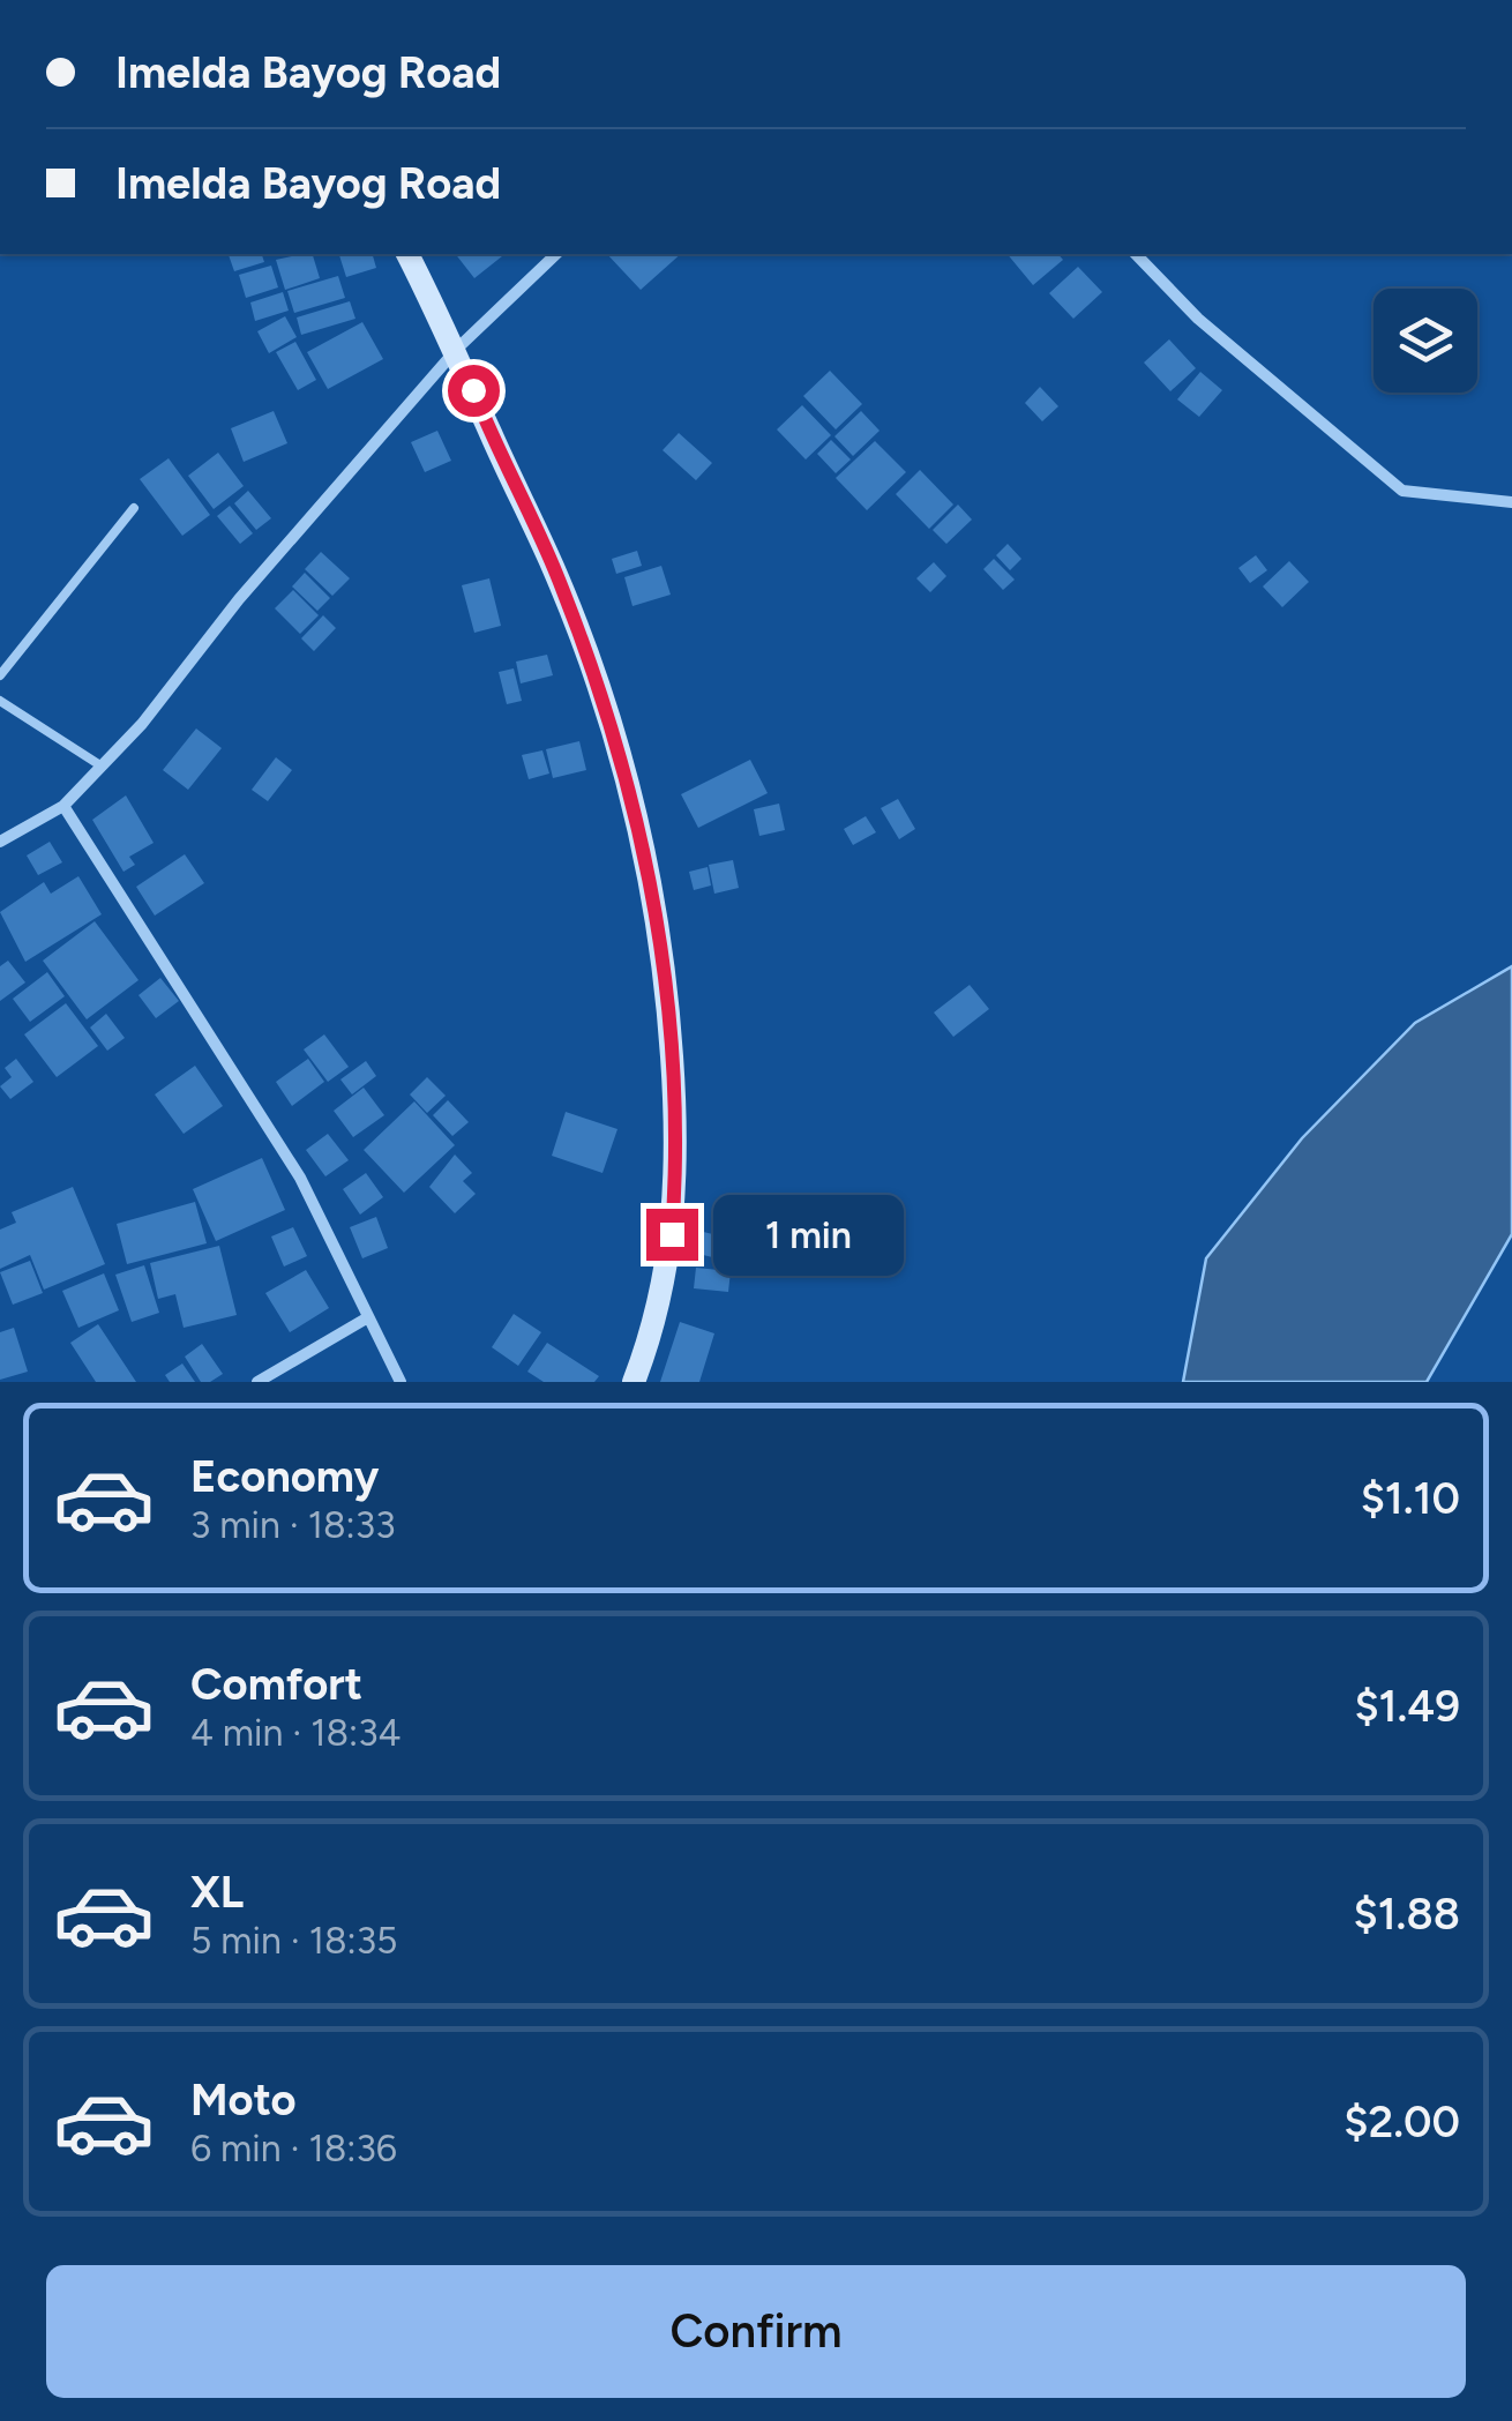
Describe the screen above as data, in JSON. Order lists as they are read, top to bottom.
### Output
{
  "page": {
    "banner": ["Imelda Bayog Road", "Imelda Bayog Road"],
    "bubble": "1 min",
    "list": [
      {
        "name": "Economy",
        "note": "3 min · 18:33",
        "value": "$1.10"
      },
      {
        "name": "Comfort",
        "note": "4 min · 18:34",
        "value": "$1.49"
      },
      {
        "name": "XL",
        "note": "5 min · 18:35",
        "value": "$1.88"
      },
      {
        "name": "Moto",
        "note": "6 min · 18:36",
        "value": "$2.00"
      }
    ],
    "buttons": "Confirm"
  }
}
